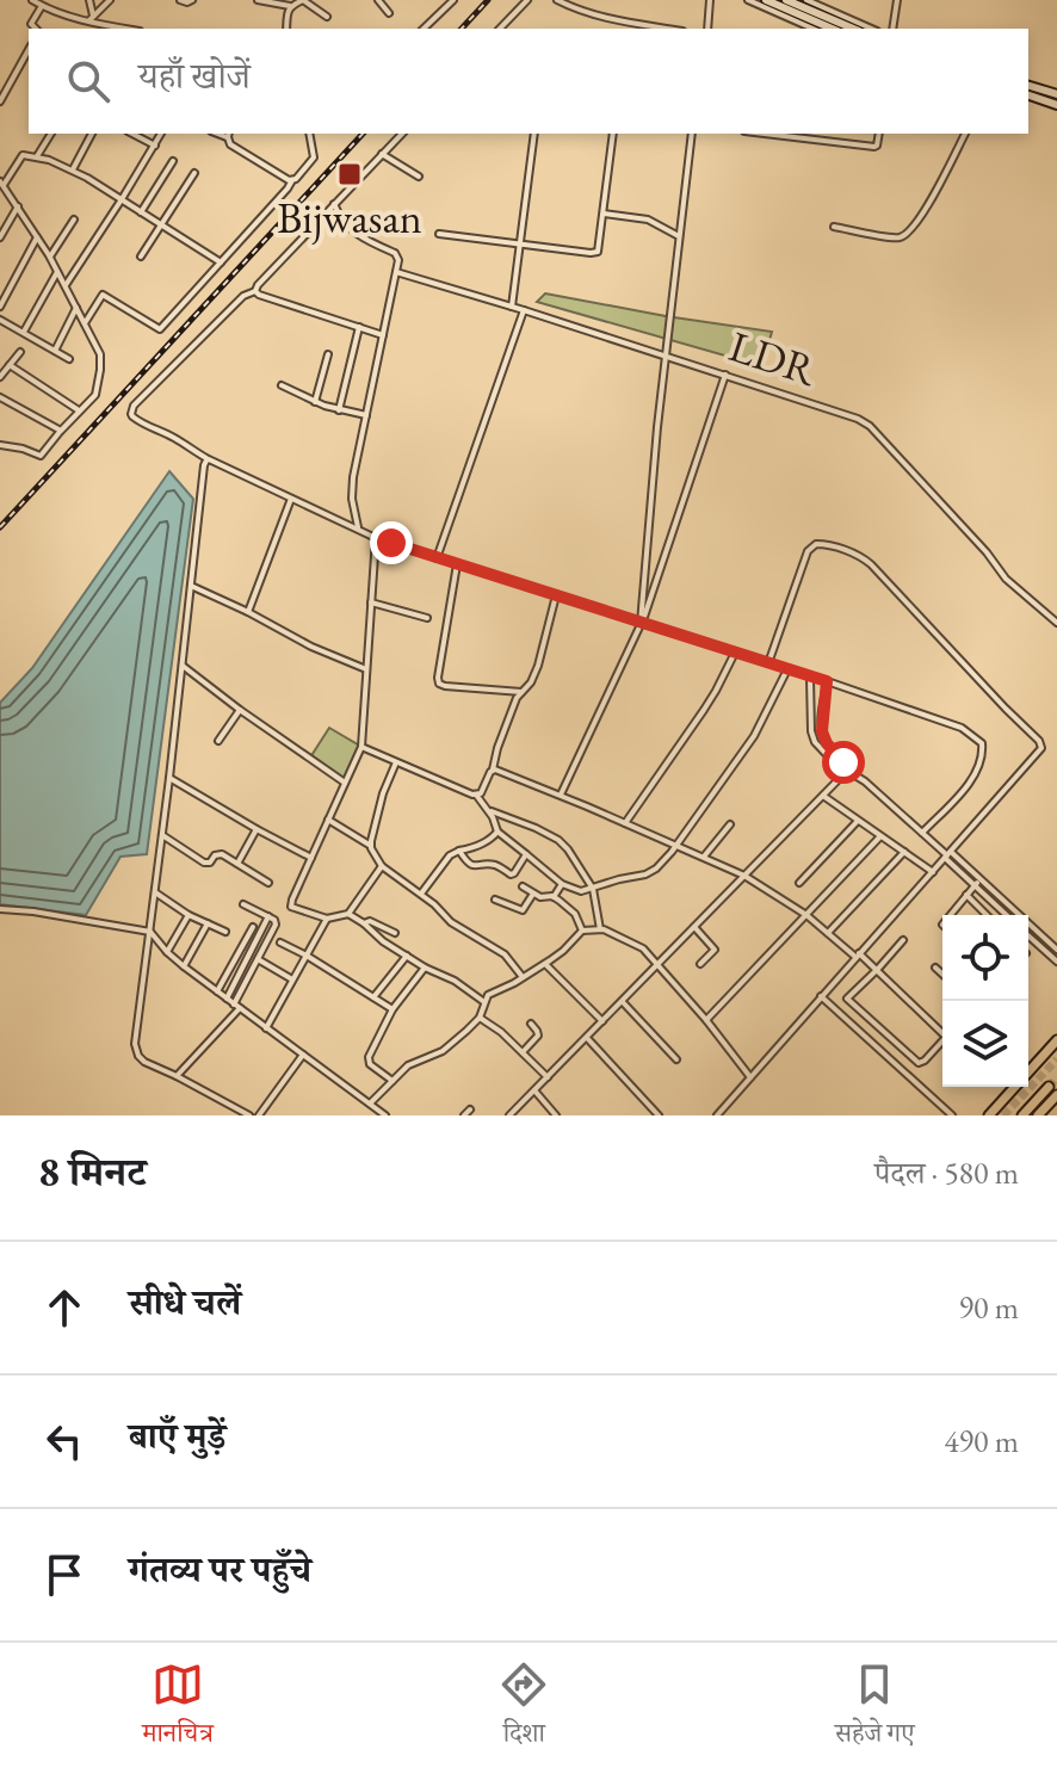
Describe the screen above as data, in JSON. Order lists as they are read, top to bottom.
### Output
{
  "streets": {
    "street": ["LDR"]
  },
  "places": {
    "transit": ["Bijwasan"]
  },
  "page": {
    "search": "यहाँ खोजें",
    "heading": ["8 मिनट", "पैदल · 580 m"],
    "list": [
      ["सीधे चलें", "90 m"],
      ["बाएँ मुड़ें", "490 m"],
      "गंतव्य पर पहुँचे"
    ],
    "nav": ["मानचित्र", "दिशा", "सहेजे गए"]
  }
}
